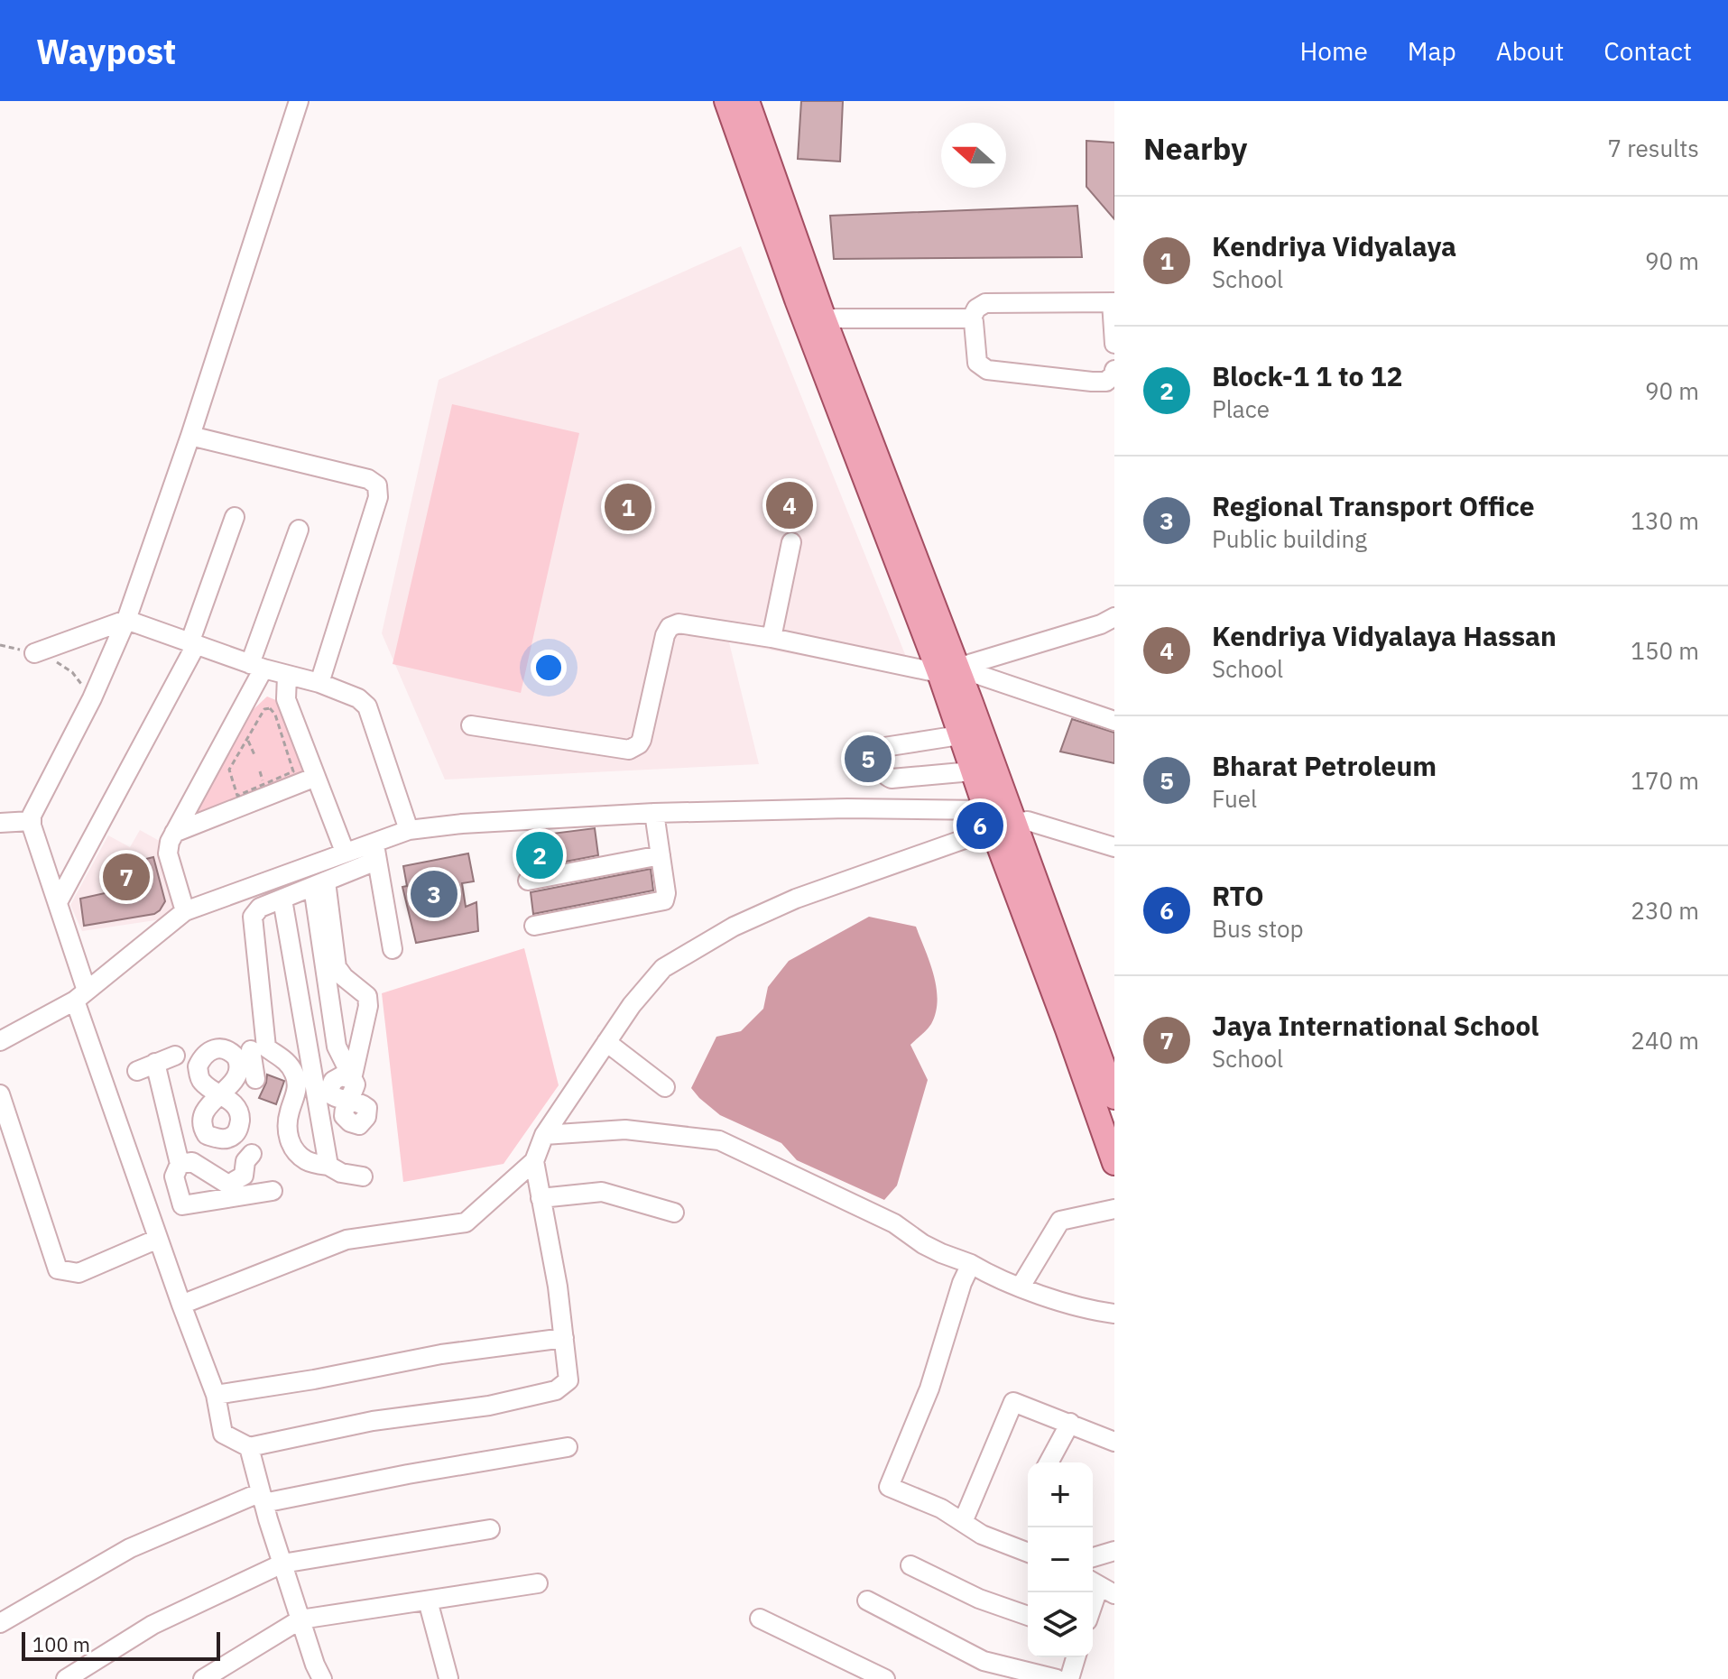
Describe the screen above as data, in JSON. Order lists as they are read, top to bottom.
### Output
{
  "scale_bar": "100 m",
  "north": "left",
  "page": {
    "header": "Waypost",
    "nav": [
      "Home",
      "Map",
      "About",
      "Contact"
    ],
    "heading": ["Nearby", "7 results"],
    "list": [
      {
        "mark": "1",
        "name": "Kendriya Vidyalaya",
        "note": "School",
        "value": "90 m"
      },
      {
        "mark": "2",
        "name": "Block-1 1 to 12",
        "note": "Place",
        "value": "90 m"
      },
      {
        "mark": "3",
        "name": "Regional Transport Office",
        "note": "Public building",
        "value": "130 m"
      },
      {
        "mark": "4",
        "name": "Kendriya Vidyalaya Hassan",
        "note": "School",
        "value": "150 m"
      },
      {
        "mark": "5",
        "name": "Bharat Petroleum",
        "note": "Fuel",
        "value": "170 m"
      },
      {
        "mark": "6",
        "name": "RTO",
        "note": "Bus stop",
        "value": "230 m"
      },
      {
        "mark": "7",
        "name": "Jaya International School",
        "note": "School",
        "value": "240 m"
      }
    ],
    "pins": [
      "4",
      "1",
      "5",
      "6",
      "2",
      "7",
      "3"
    ],
    "map_buttons": ["+", "−"],
    "scale": "100 m"
  }
}
